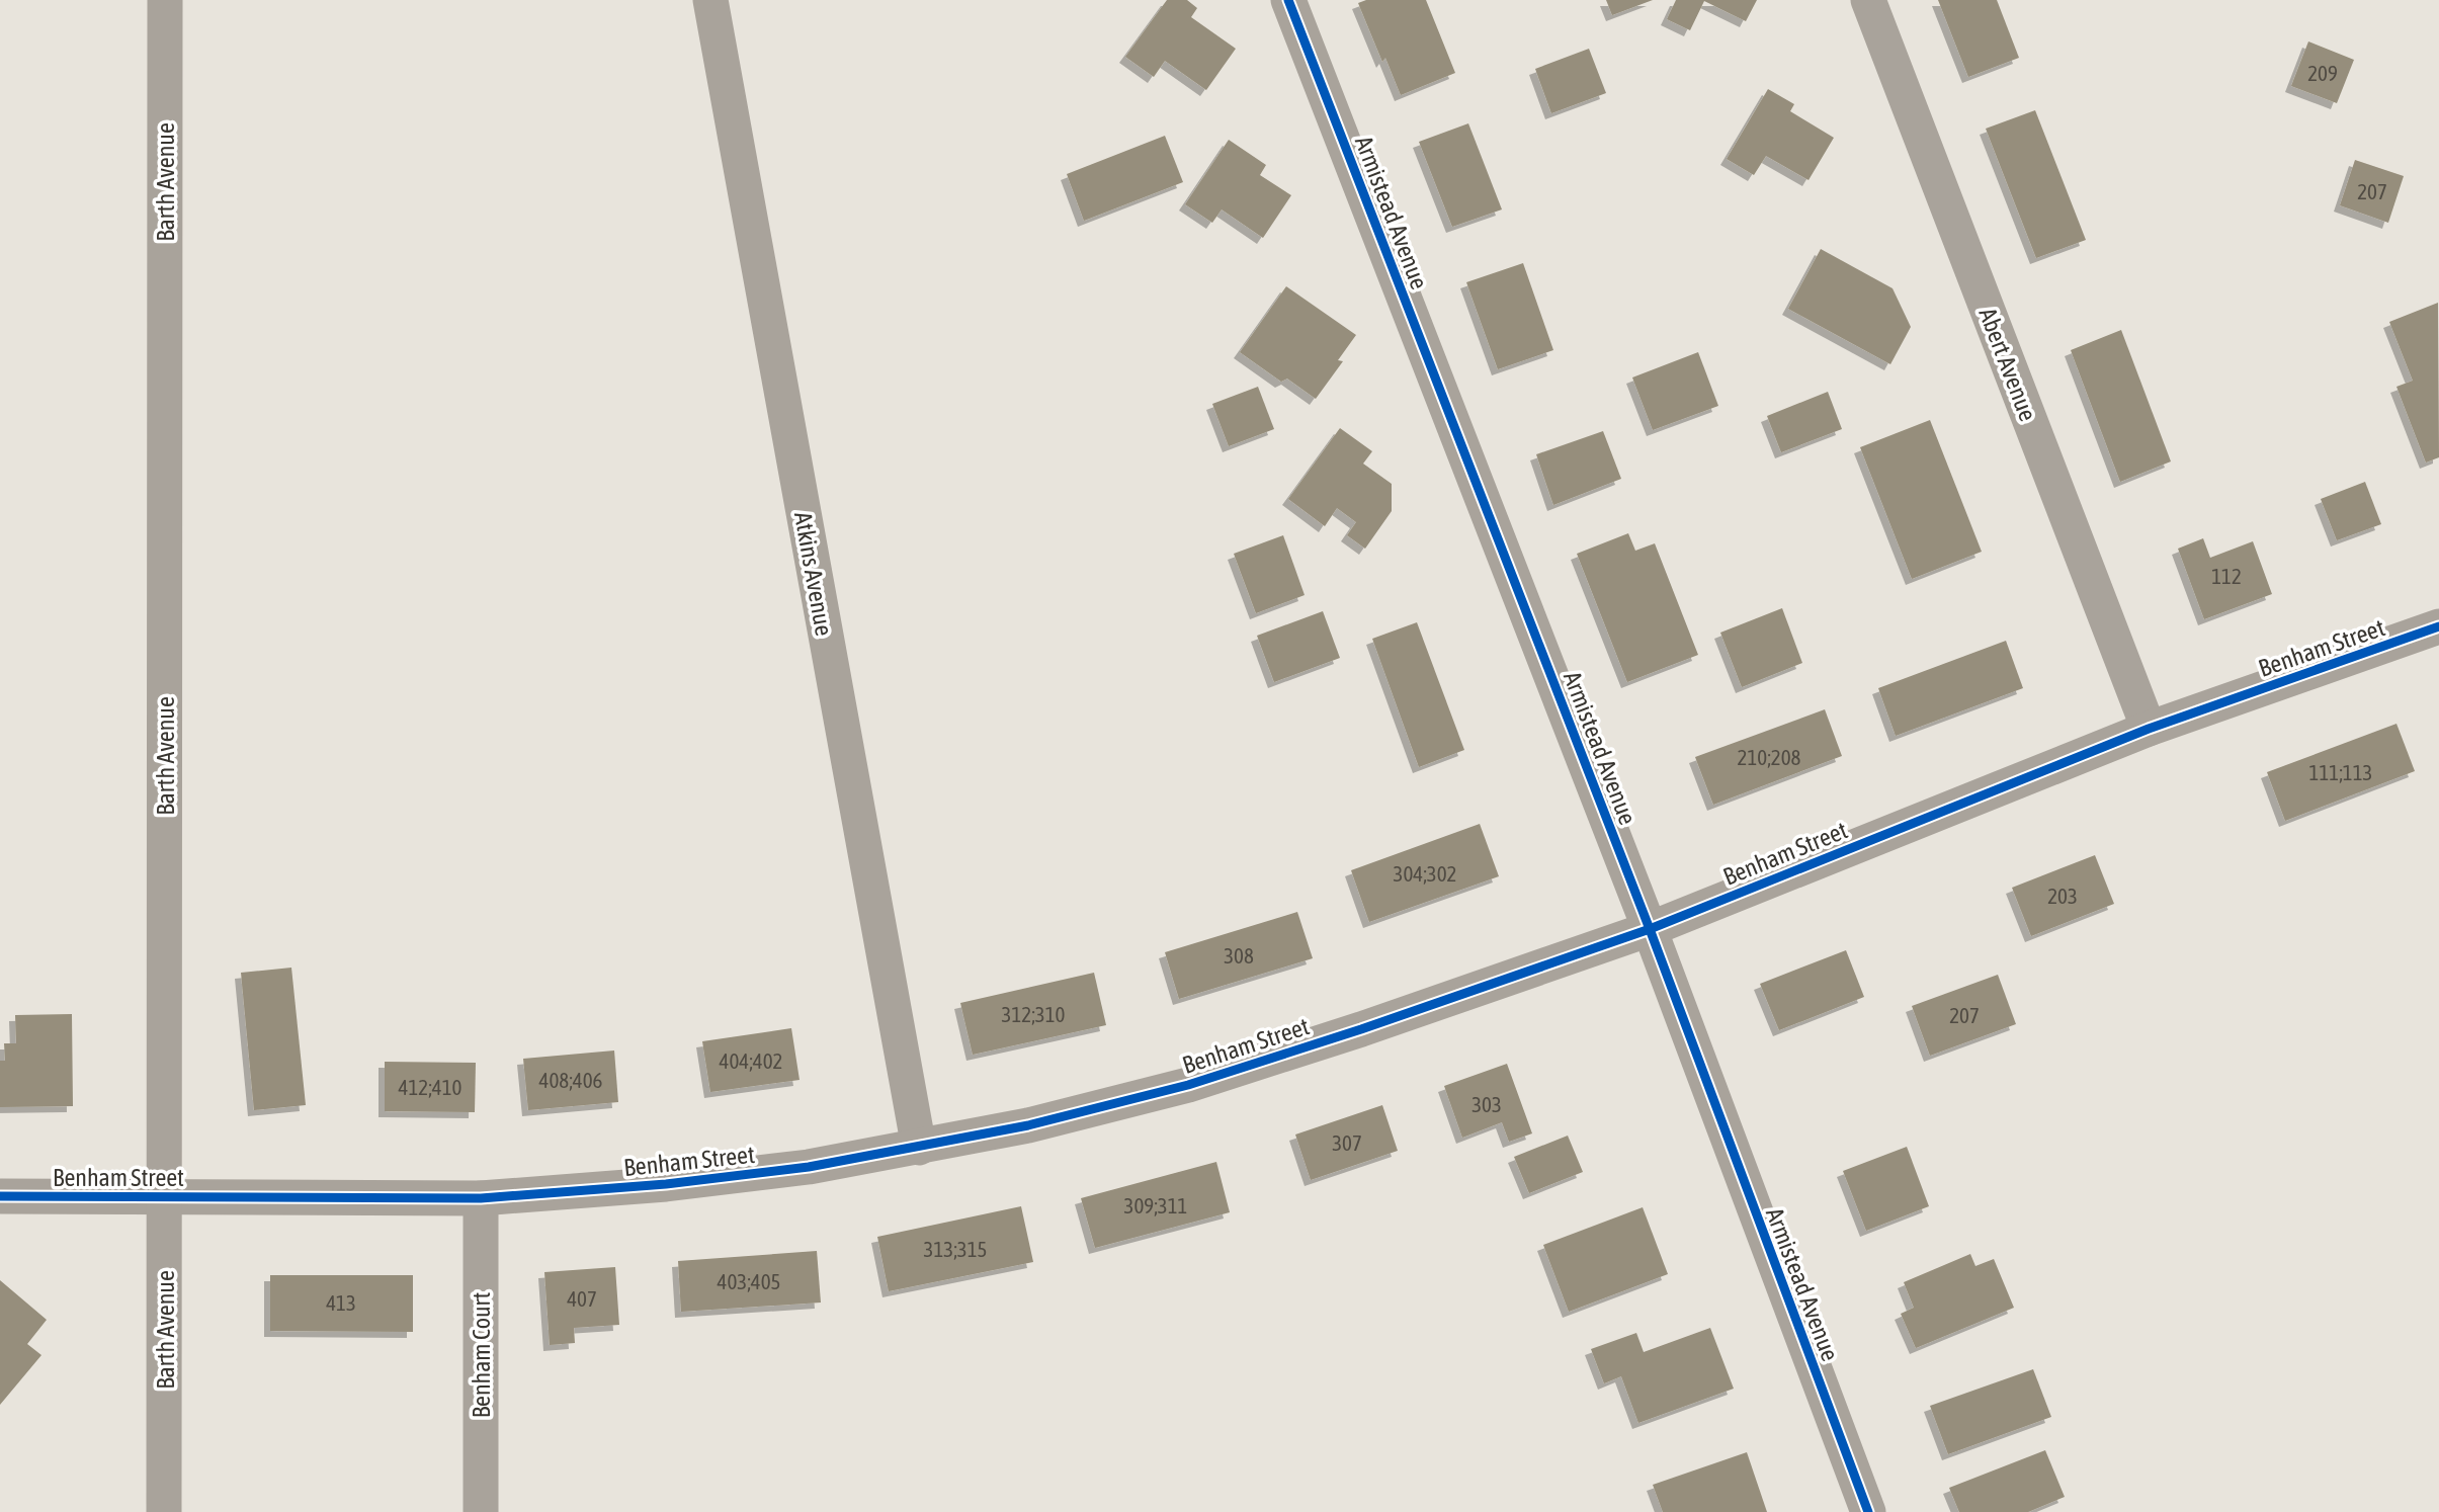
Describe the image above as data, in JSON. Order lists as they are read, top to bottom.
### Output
{
  "streets": {
    "street": [
      "Barth Avenue",
      "Armistead Avenue",
      "Abert Avenue",
      "Atkins Avenue",
      "Benham Street",
      "Benham Court"
    ]
  },
  "crossings": [
    ["Barth Avenue", "Benham Street"],
    ["Armistead Avenue", "Benham Street"],
    ["Abert Avenue", "Benham Street"],
    ["Atkins Avenue", "Benham Street"],
    ["Benham Street", "Benham Court"]
  ],
  "house_numbers": [
    "209",
    "207",
    "112",
    "210;208",
    "111;113",
    "304;302",
    "203",
    "308",
    "312;310",
    "207",
    "404;402",
    "408;406",
    "412;410",
    "303",
    "307",
    "309;311",
    "313;315",
    "403;405",
    "407",
    "413"
  ]
}
